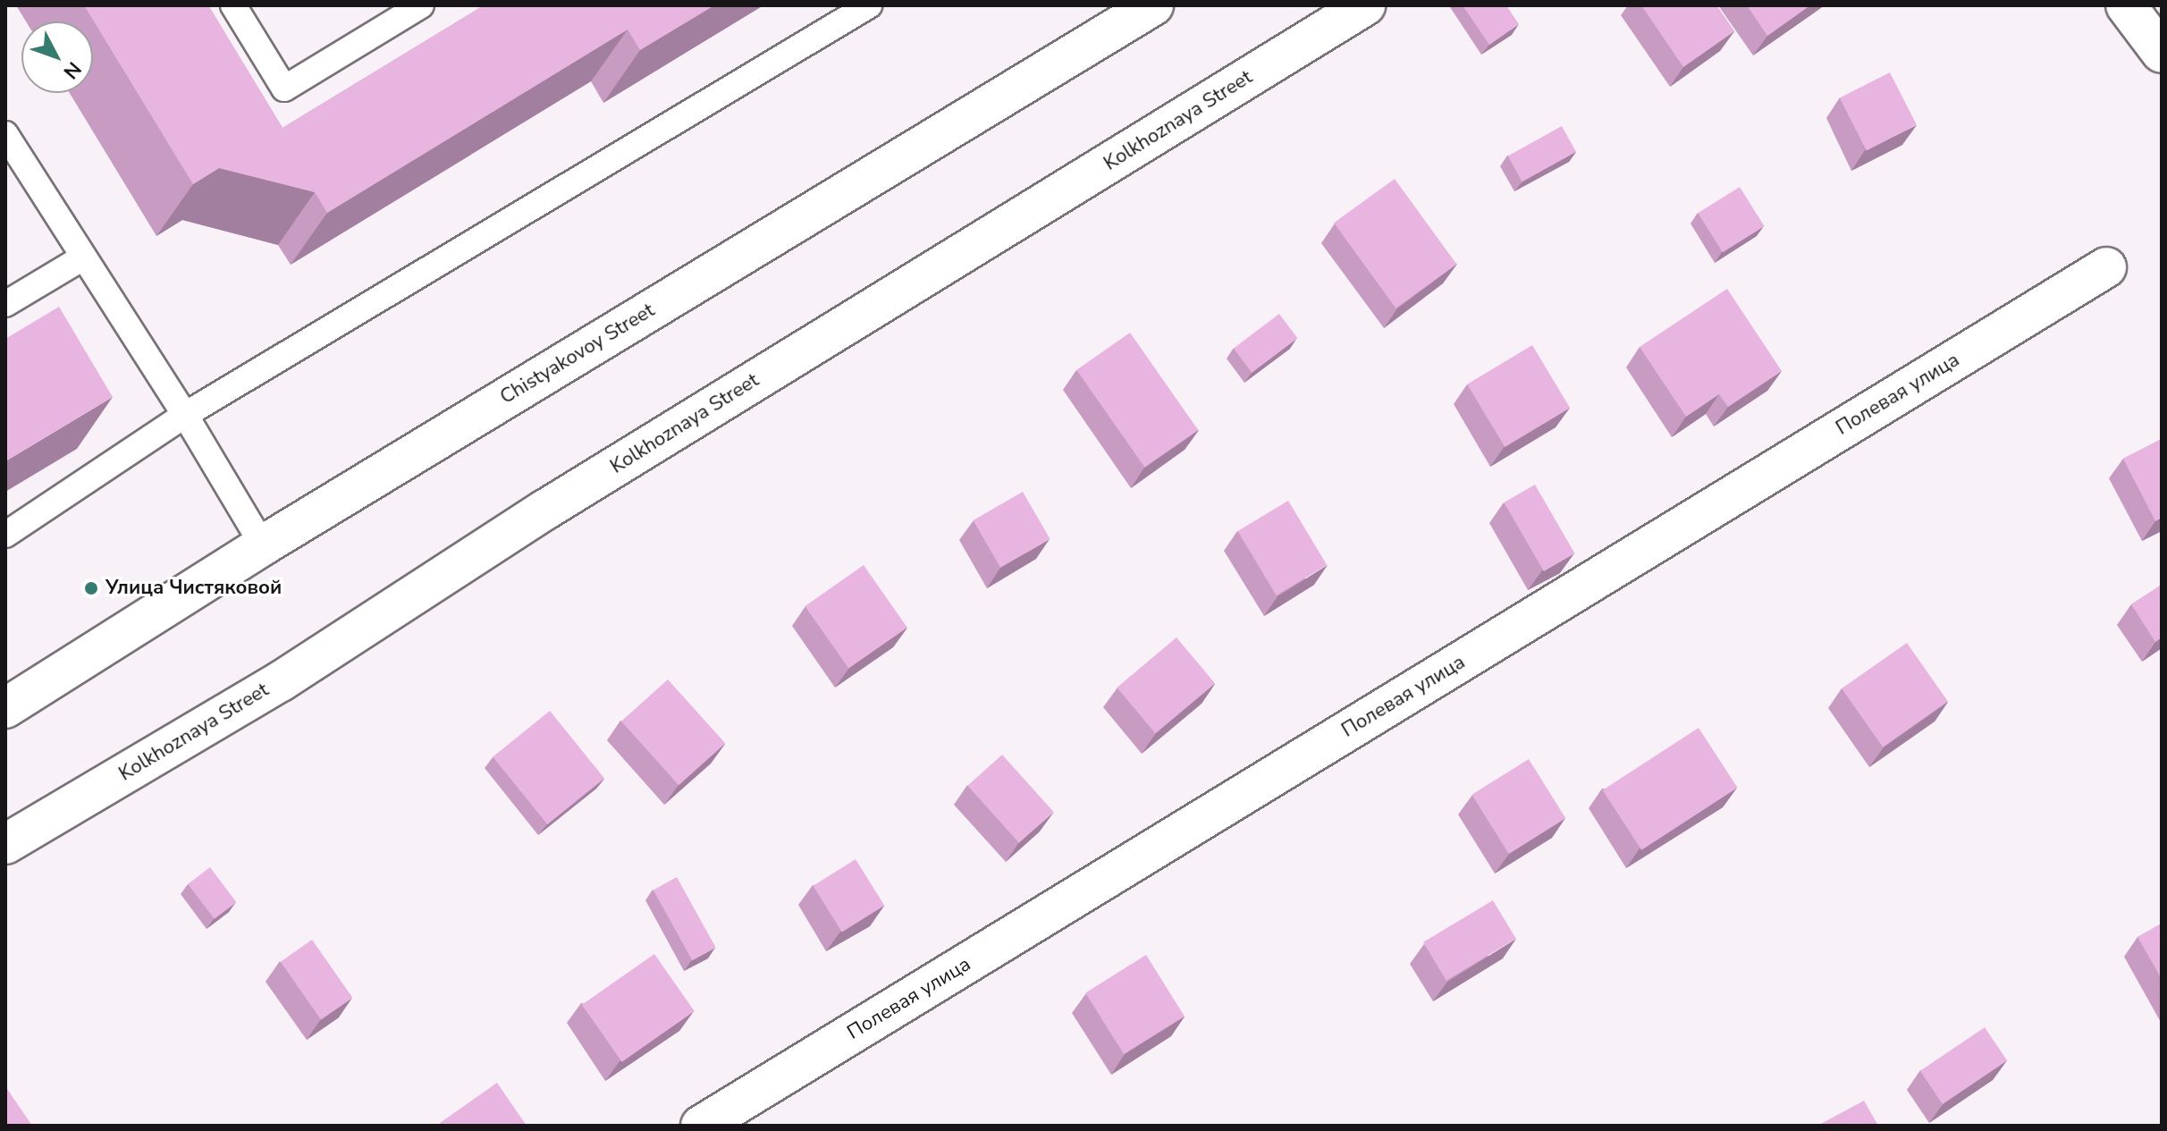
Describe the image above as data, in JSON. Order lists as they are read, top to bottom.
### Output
{
  "streets": {
    "street": ["Kolkhoznaya Street", "Chistyakovoy Street", "Полевая улица"]
  },
  "places": ["Улица Чистяковой"],
  "north": "bottom right"
}
